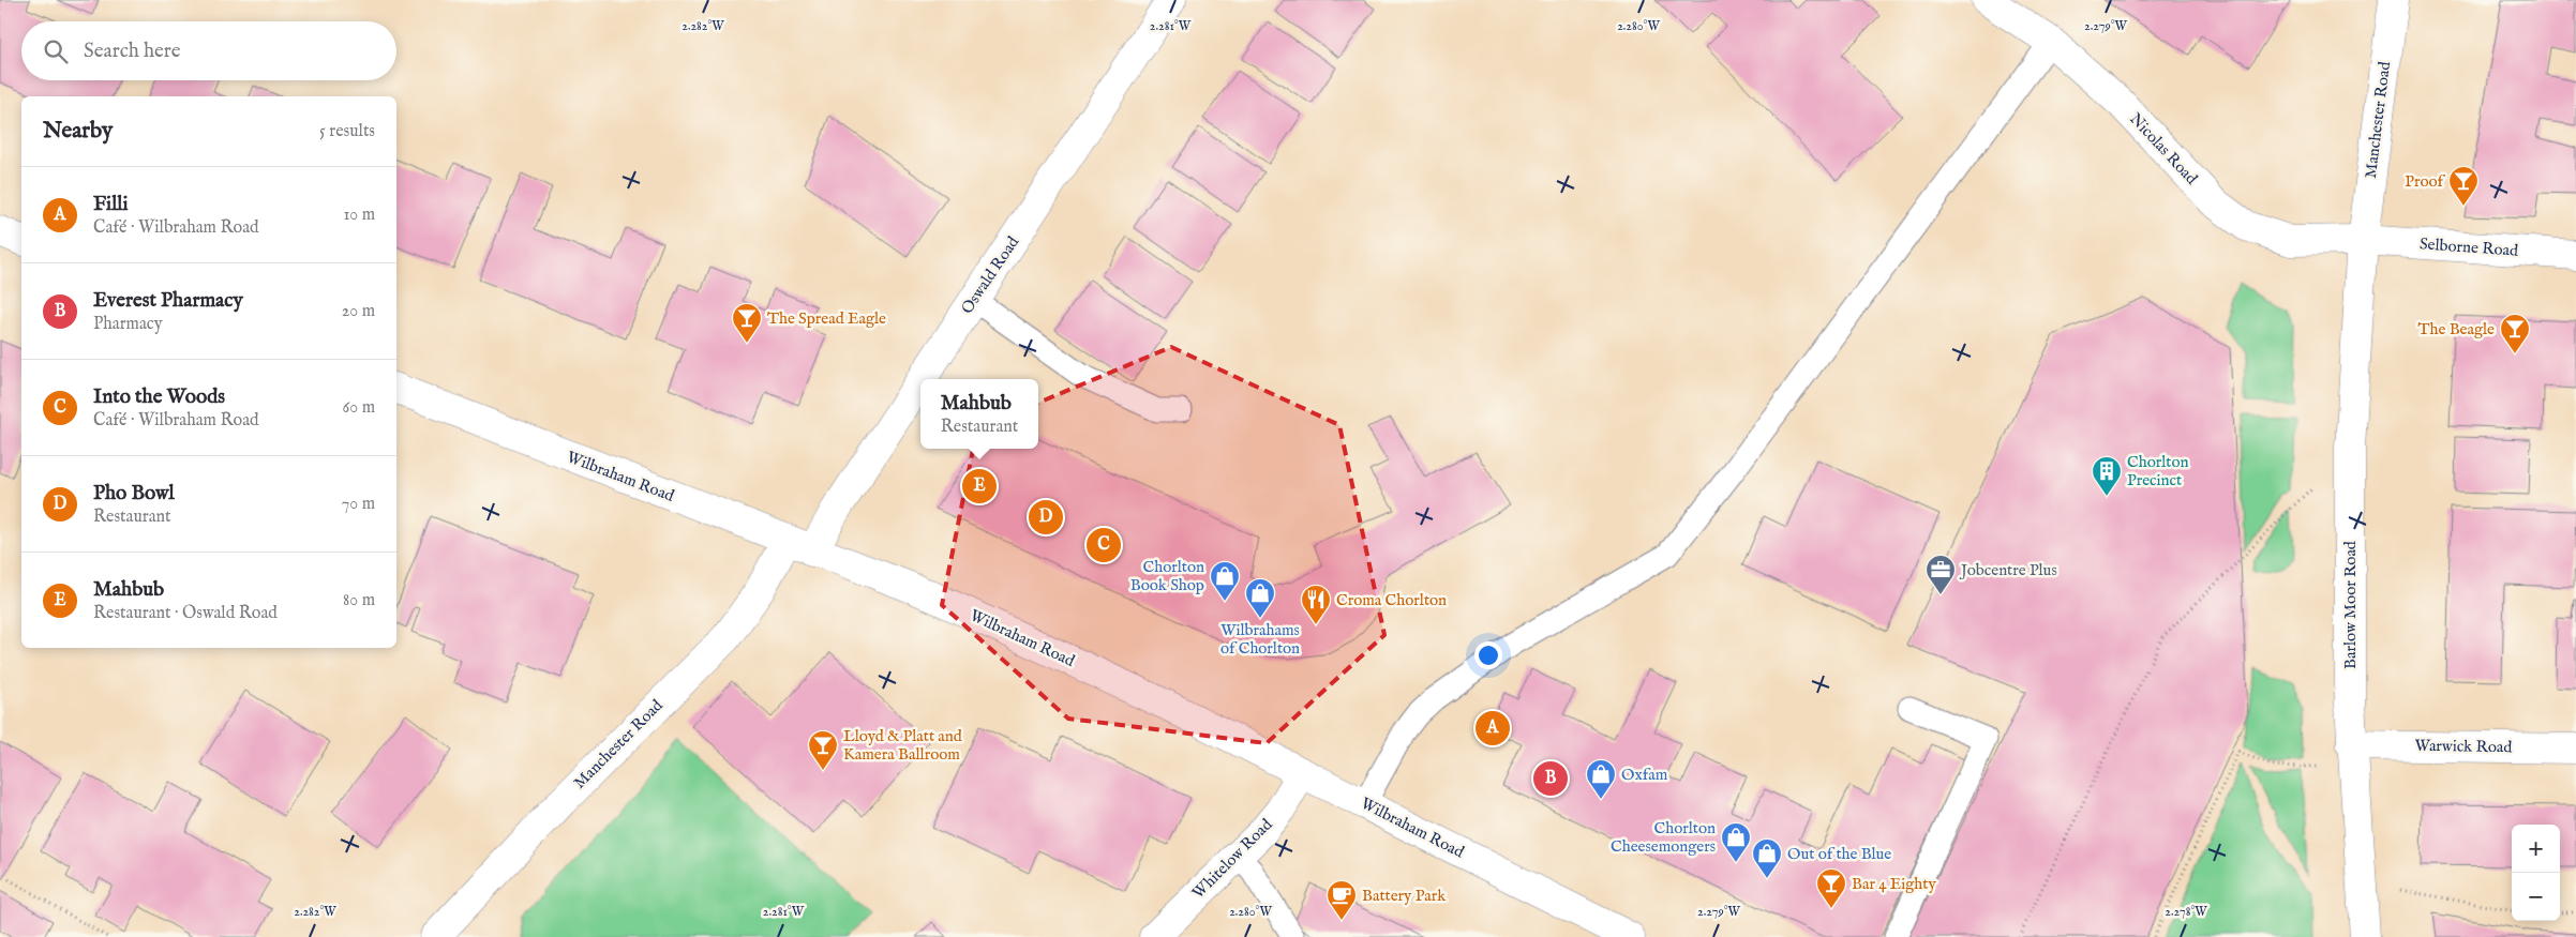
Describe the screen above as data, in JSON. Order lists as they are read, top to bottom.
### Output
{
  "streets": {
    "main road": [
      "Manchester Road",
      "Nicolas Road",
      "Selborne Road",
      "Oswald Road",
      "Wilbraham Road",
      "Barlow Moor Road",
      "Warwick Road",
      "Whitelow Road"
    ]
  },
  "crossings": [
    ["Manchester Road", "Nicolas Road"],
    ["Manchester Road", "Selborne Road"],
    ["Manchester Road", "Oswald Road"],
    ["Manchester Road", "Wilbraham Road"],
    ["Manchester Road", "Barlow Moor Road"],
    ["Nicolas Road", "Selborne Road"],
    ["Nicolas Road", "Barlow Moor Road"],
    ["Selborne Road", "Barlow Moor Road"],
    ["Oswald Road", "Wilbraham Road"],
    ["Wilbraham Road", "Whitelow Road"],
    ["Barlow Moor Road", "Warwick Road"]
  ],
  "places": {
    "bar": [
      "Proof",
      "The Spread Eagle",
      "The Beagle",
      "Lloyd & Platt and Kamera Ballroom",
      "Bar 4 Eighty"
    ],
    "building": ["Chorlton Precinct"],
    "office": ["Jobcentre Plus"],
    "shop": [
      "Chorlton Book Shop",
      "Wilbrahams of Chorlton",
      "Oxfam",
      "Chorlton Cheesemongers",
      "Out of the Blue"
    ],
    "restaurant": ["Croma Chorlton"],
    "cafe": ["Battery Park"]
  },
  "page": {
    "search": "Search here",
    "heading": ["Nearby", "5 results"],
    "list": [
      {
        "mark": "A",
        "name": "Filli",
        "note": "Café · Wilbraham Road",
        "value": "10 m"
      },
      {
        "mark": "B",
        "name": "Everest Pharmacy",
        "note": "Pharmacy",
        "value": "20 m"
      },
      {
        "mark": "C",
        "name": "Into the Woods",
        "note": "Café · Wilbraham Road",
        "value": "60 m"
      },
      {
        "mark": "D",
        "name": "Pho Bowl",
        "note": "Restaurant",
        "value": "70 m"
      },
      {
        "mark": "E",
        "name": "Mahbub",
        "note": "Restaurant · Oswald Road",
        "value": "80 m"
      }
    ],
    "popup": ["Mahbub", "Restaurant"],
    "pins": [
      "E",
      "D",
      "C",
      "A",
      "B"
    ],
    "map_buttons": ["+", "−"]
  },
  "coordinates": [
    "2.282°W",
    "2.281°W",
    "2.280°W",
    "2.279°W",
    "2.278°W"
  ]
}
